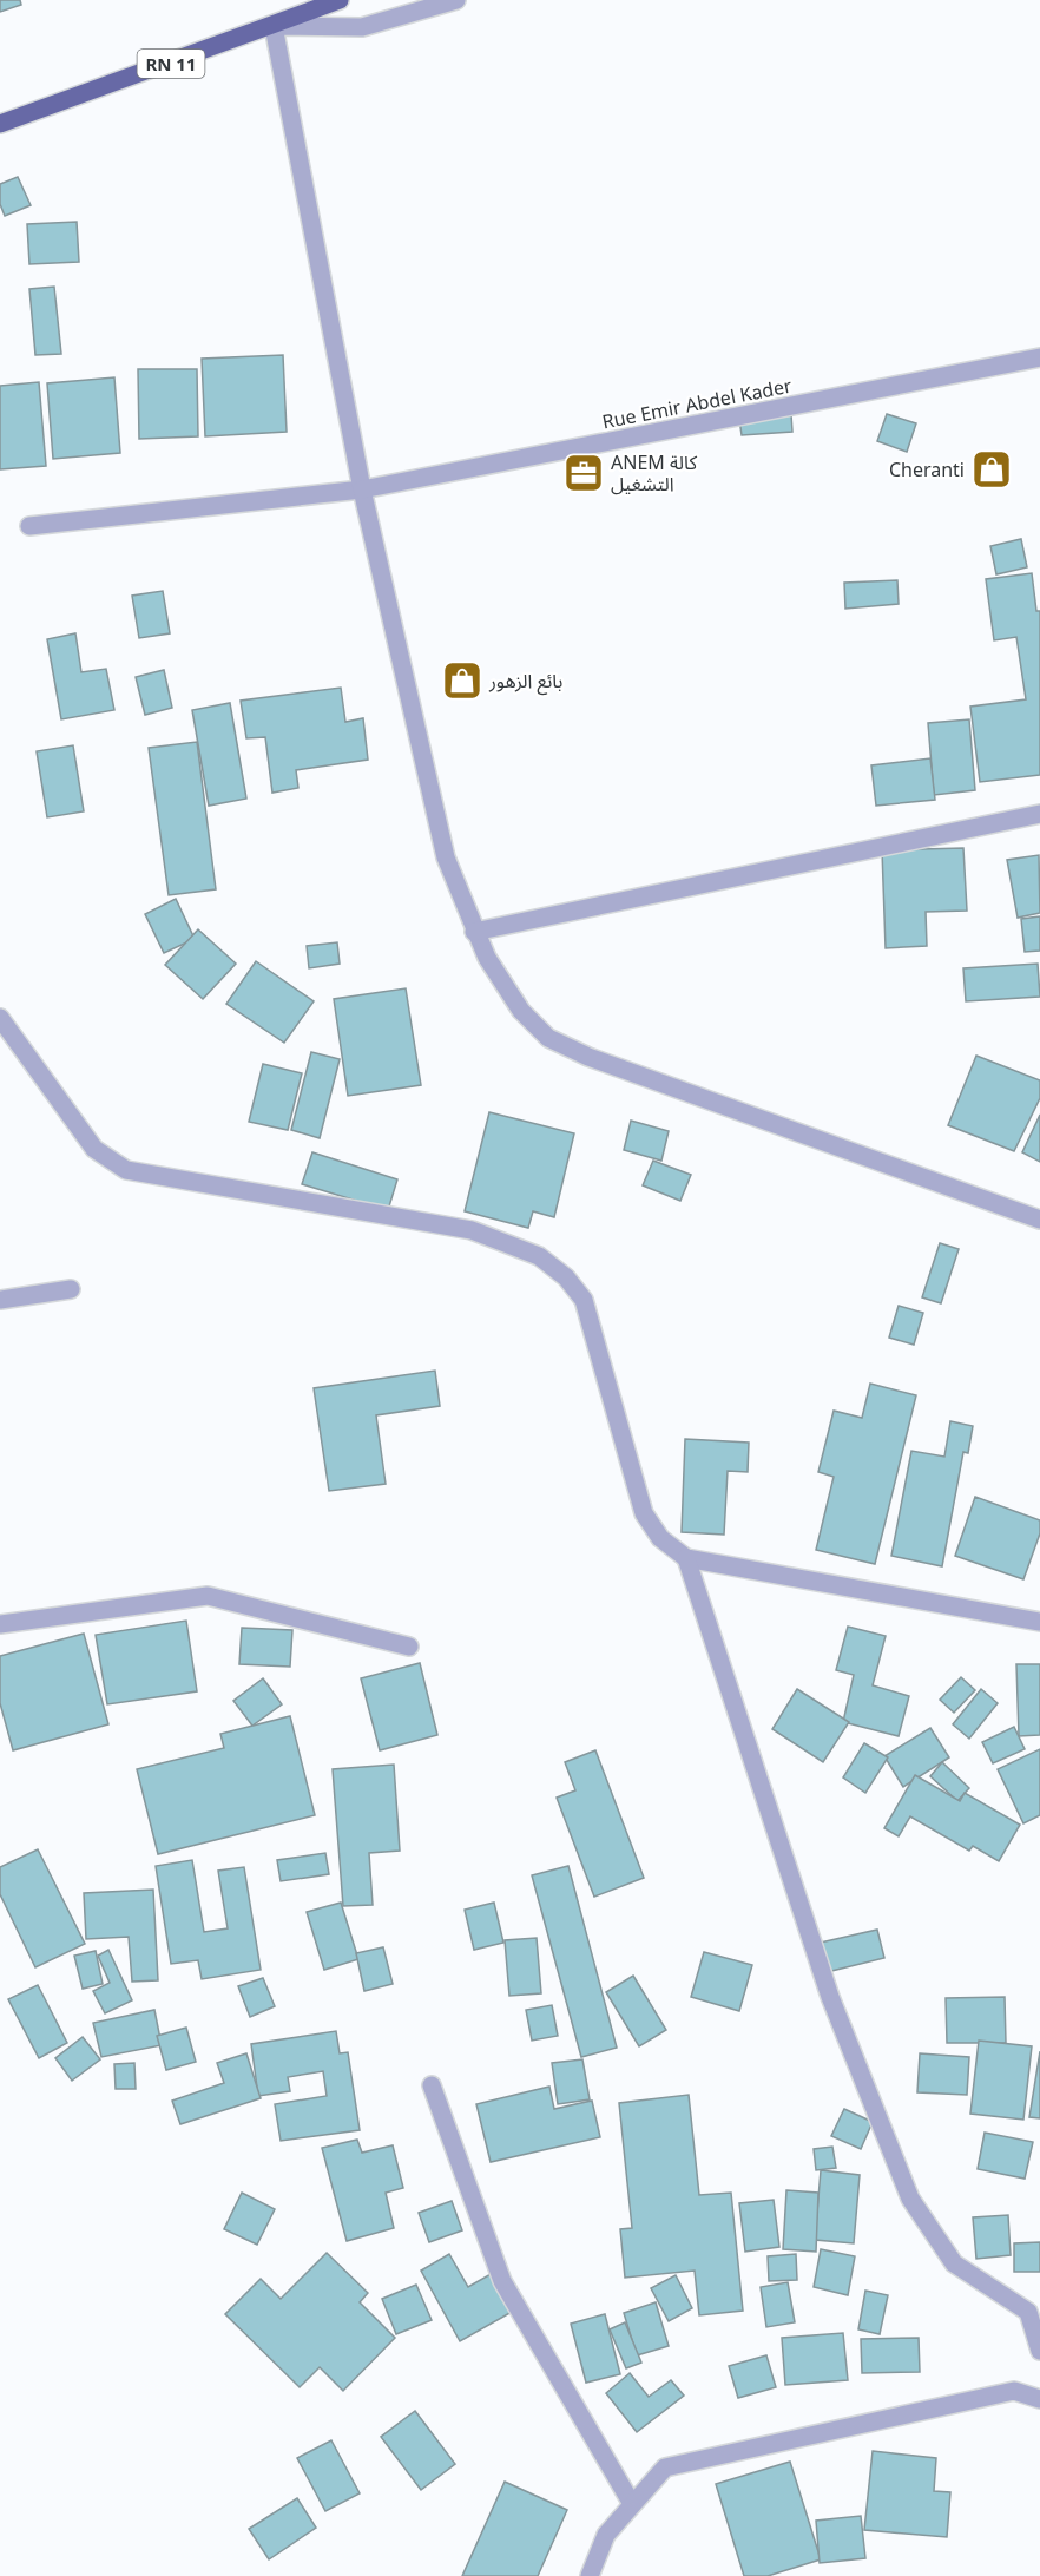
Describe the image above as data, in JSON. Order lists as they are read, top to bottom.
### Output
{
  "streets": {
    "main road": ["RN 11"],
    "street": ["Rue Emir Abdel Kader"]
  },
  "places": {
    "shop": ["Cheranti", "بائع الزهور"],
    "office": ["ANEM كالة التشغيل"]
  }
}
